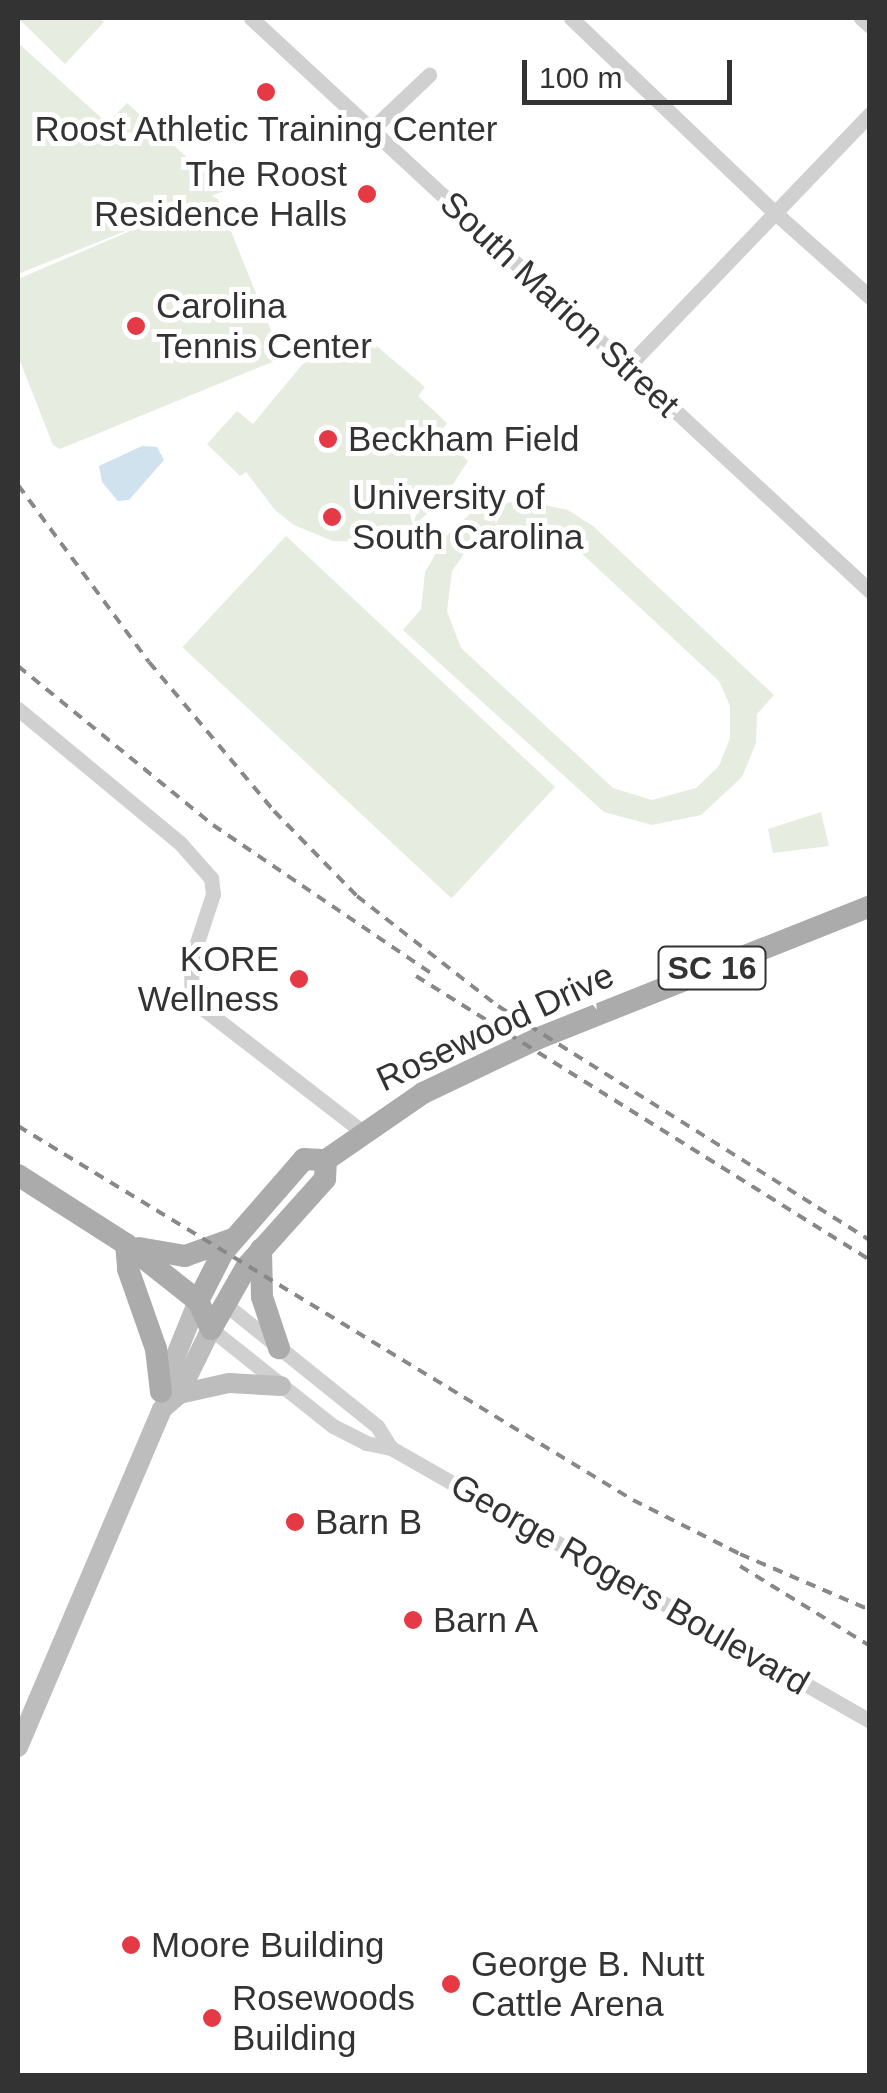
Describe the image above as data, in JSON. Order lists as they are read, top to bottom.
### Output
{
  "streets": {
    "main road": ["SC 16", "Rosewood Drive"],
    "street": ["South Marion Street", "George Rogers Boulevard"]
  },
  "crossings": [
    ["Rosewood Drive", "George Rogers Boulevard"]
  ],
  "places": [
    "Roost Athletic Training Center",
    "The Roost Residence Halls",
    "Carolina Tennis Center",
    "Beckham Field",
    "University of South Carolina",
    "KORE Wellness",
    "Barn B",
    "Barn A",
    "Moore Building",
    "George B. Nutt Cattle Arena",
    "Rosewoods Building"
  ],
  "scale_bar": "100 m"
}
